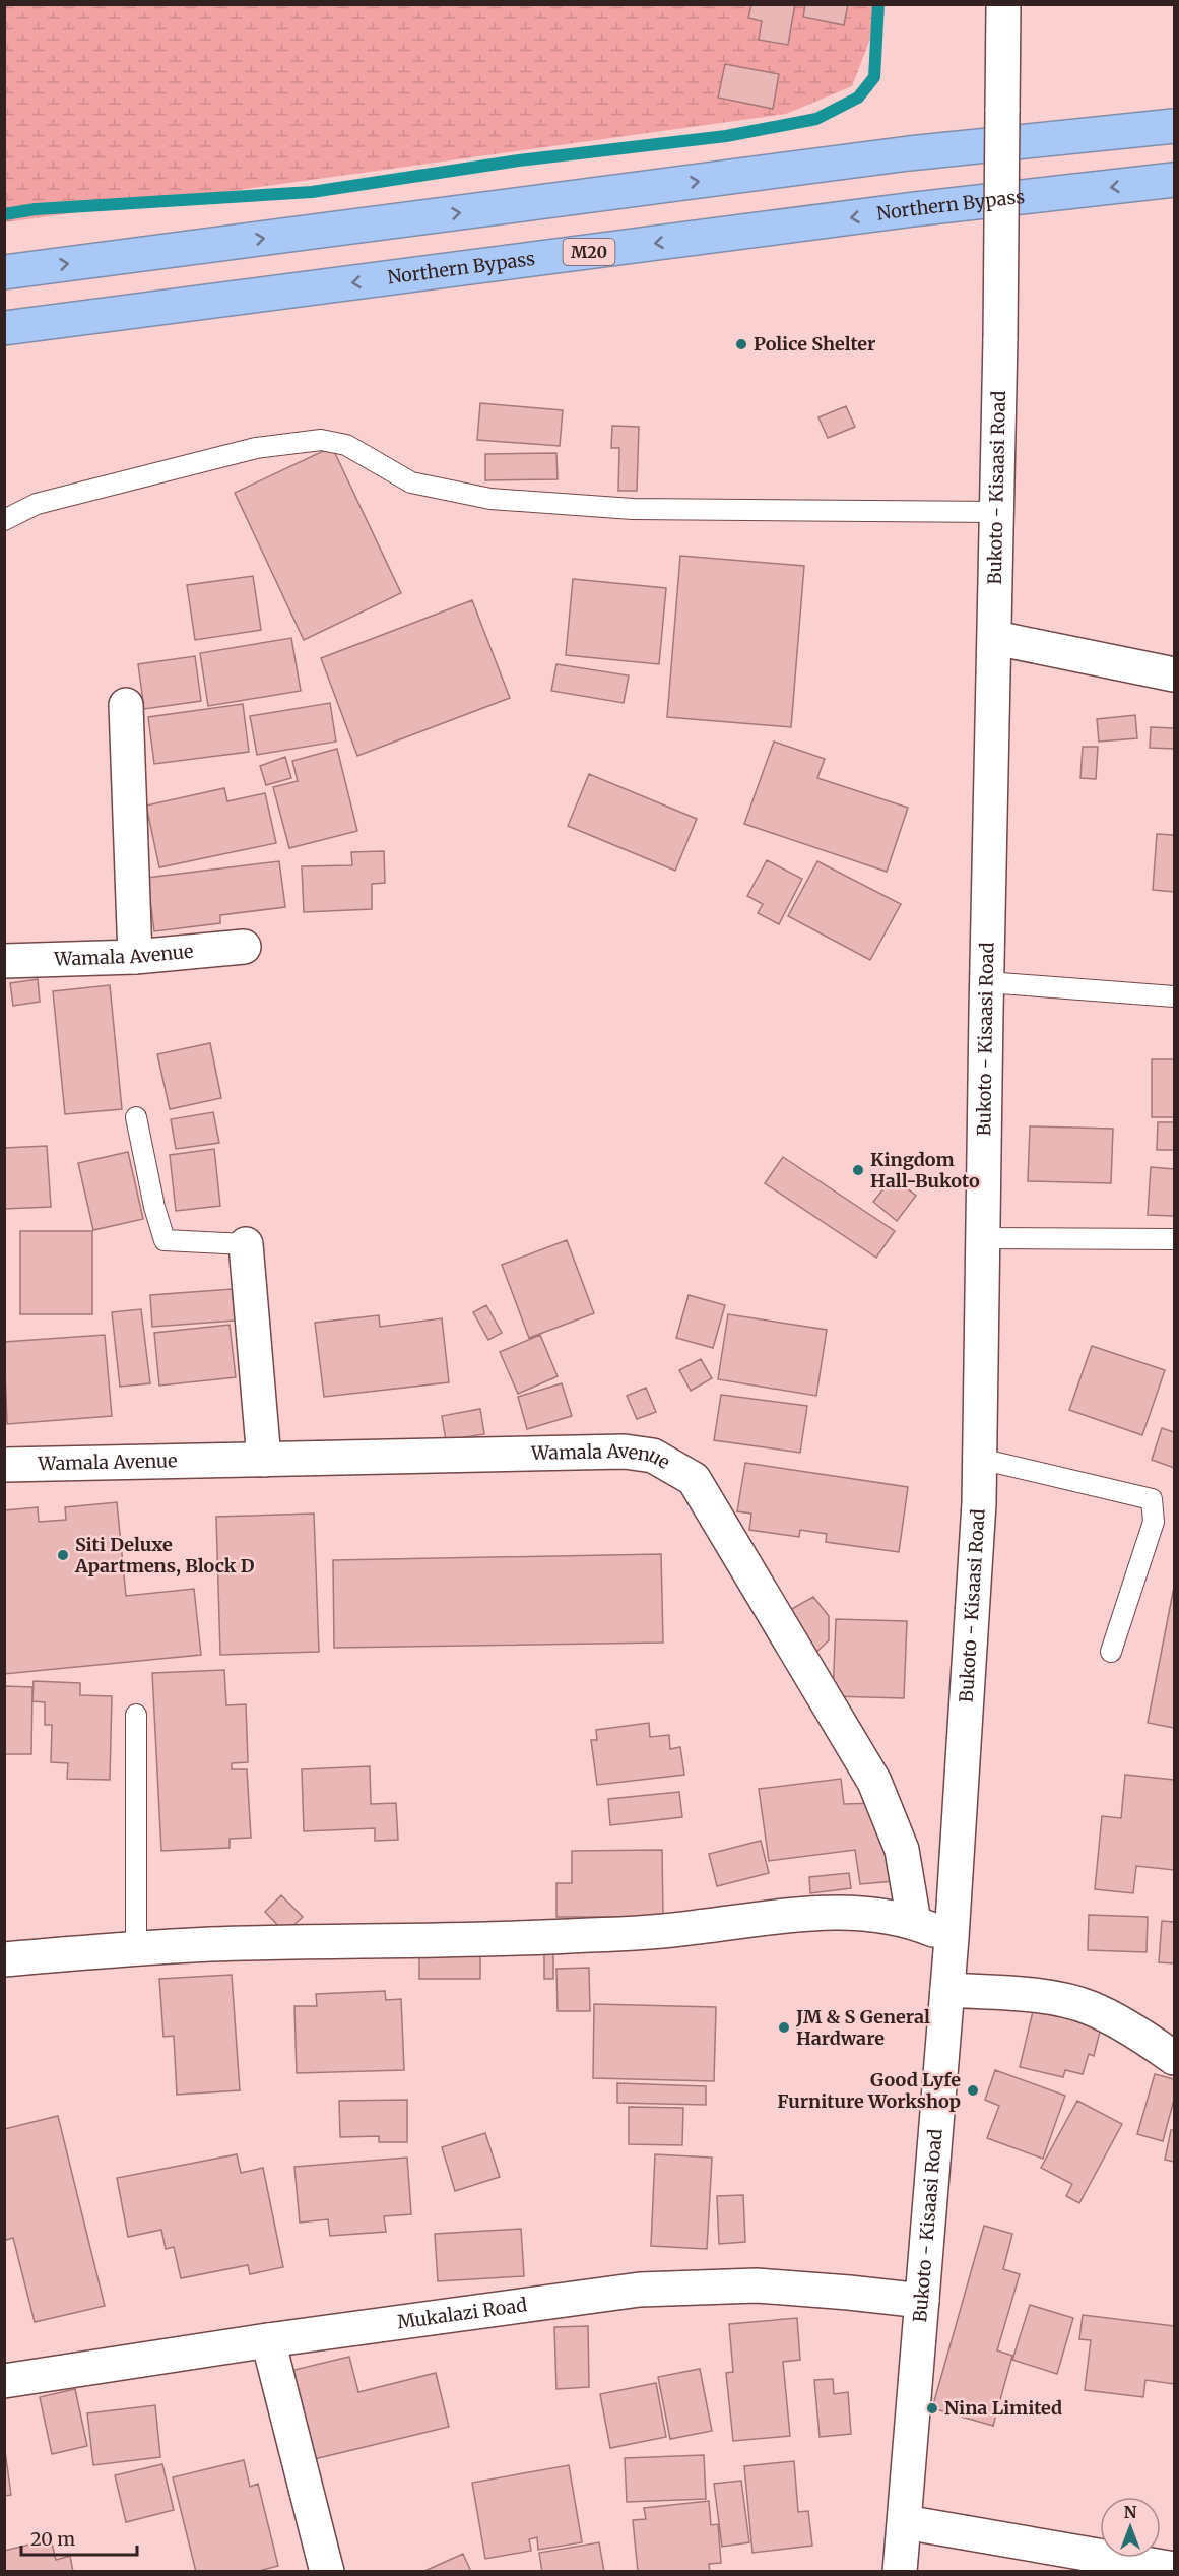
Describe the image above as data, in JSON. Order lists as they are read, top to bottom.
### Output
{
  "streets": {
    "highway": ["Northern Bypass", "M20"],
    "street": ["Bukoto - Kisaasi Road", "Wamala Avenue", "Mukalazi Road"]
  },
  "crossings": [
    ["Bukoto - Kisaasi Road", "Mukalazi Road"]
  ],
  "places": [
    "Police Shelter",
    "Kingdom Hall-Bukoto",
    "Siti Deluxe Apartmens, Block D",
    "JM & S General Hardware",
    "Good Lyfe Furniture Workshop",
    "Nina Limited"
  ],
  "scale_bar": "20 m",
  "north": "top"
}
